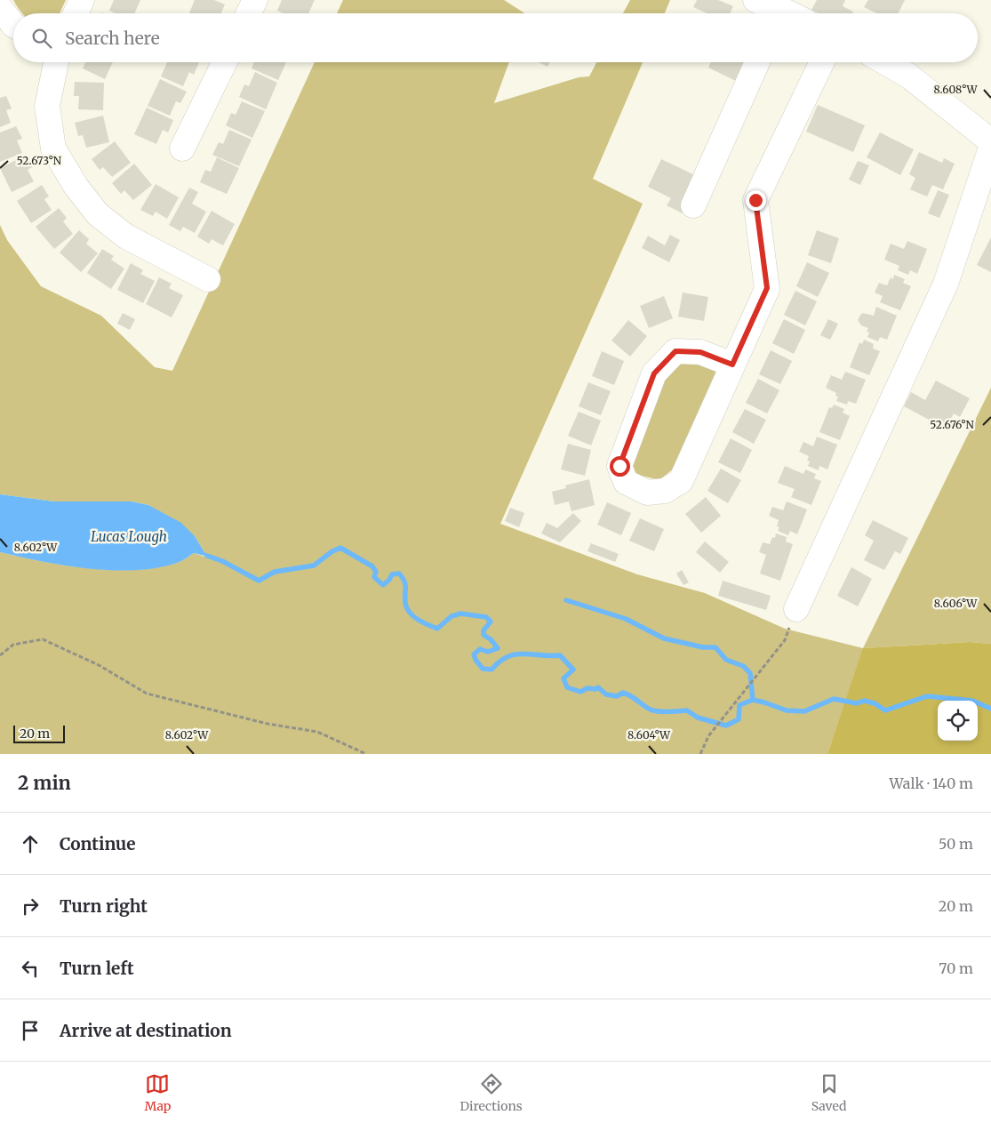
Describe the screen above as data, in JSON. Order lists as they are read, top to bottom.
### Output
{
  "water": ["Lucas Lough"],
  "scale_bar": "20 m",
  "page": {
    "search": "Search here",
    "scale": "20 m",
    "heading": ["2 min", "Walk · 140 m"],
    "list": [
      ["Continue", "50 m"],
      ["Turn right", "20 m"],
      ["Turn left", "70 m"],
      "Arrive at destination"
    ],
    "nav": ["Map", "Directions", "Saved"]
  },
  "coordinates": [
    "8.608°W",
    "52.673°N",
    "52.676°N",
    "8.602°W",
    "8.606°W",
    "8.604°W"
  ]
}
